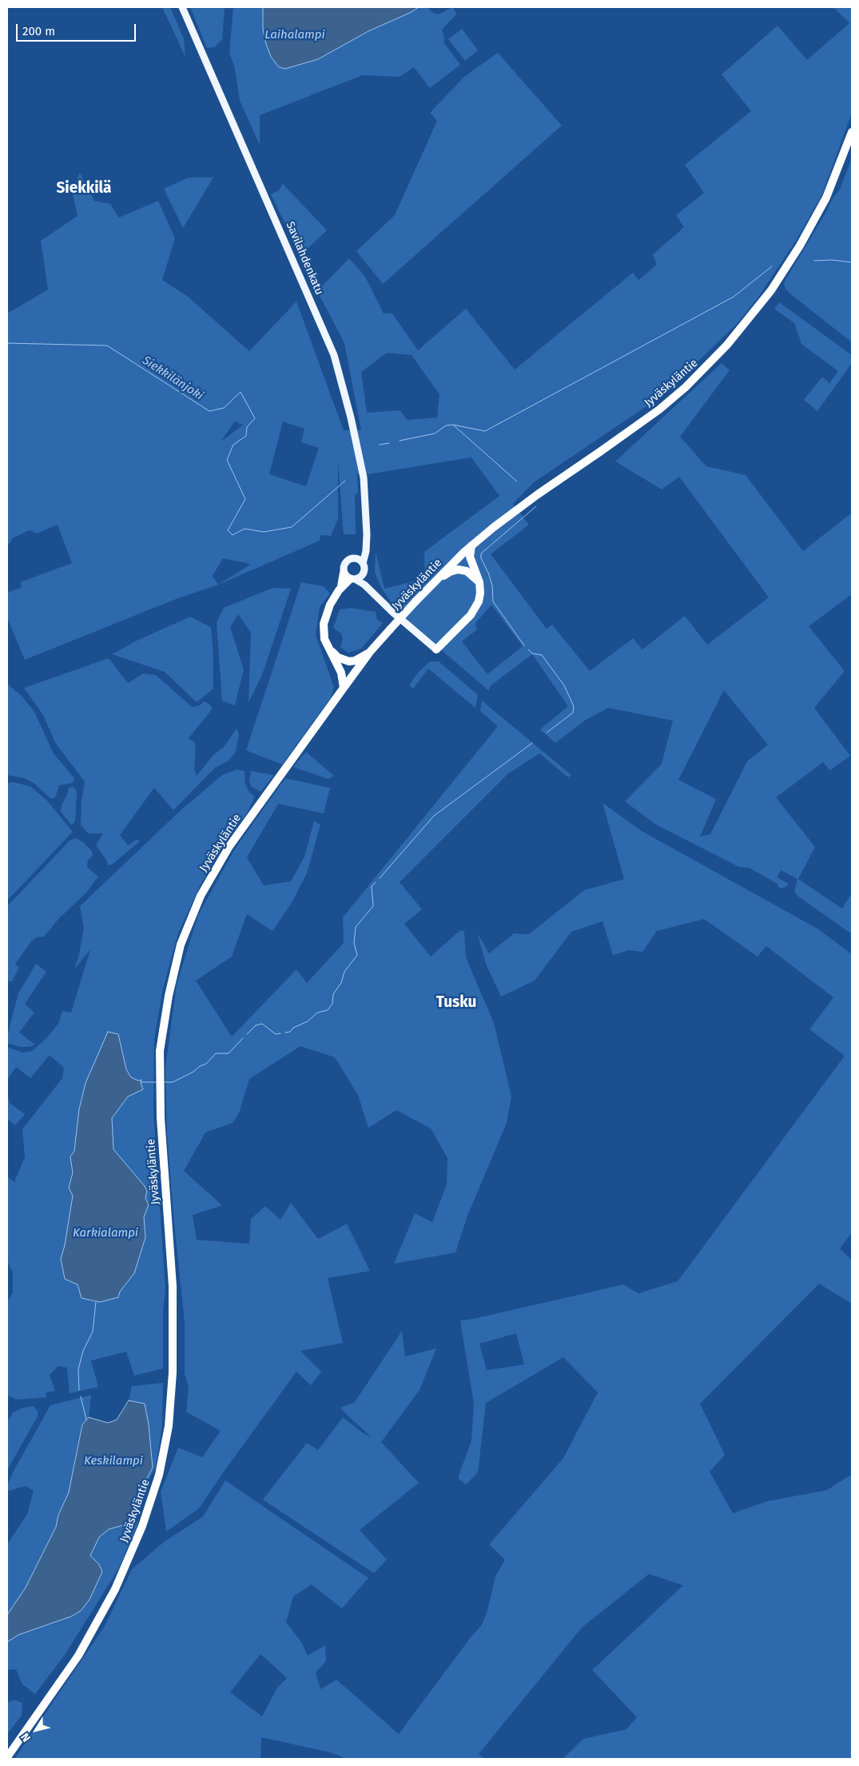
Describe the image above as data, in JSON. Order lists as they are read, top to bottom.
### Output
{
  "streets": {
    "highway": ["Jyväskyläntie"],
    "main road": ["Savilahdenkatu"]
  },
  "districts": ["Siekkilä", "Tusku"],
  "water": [
    "Laihalampi",
    "Siekkilänjoki",
    "Karkialampi",
    "Keskilampi"
  ],
  "scale_bar": "200 m",
  "north": "bottom left"
}
